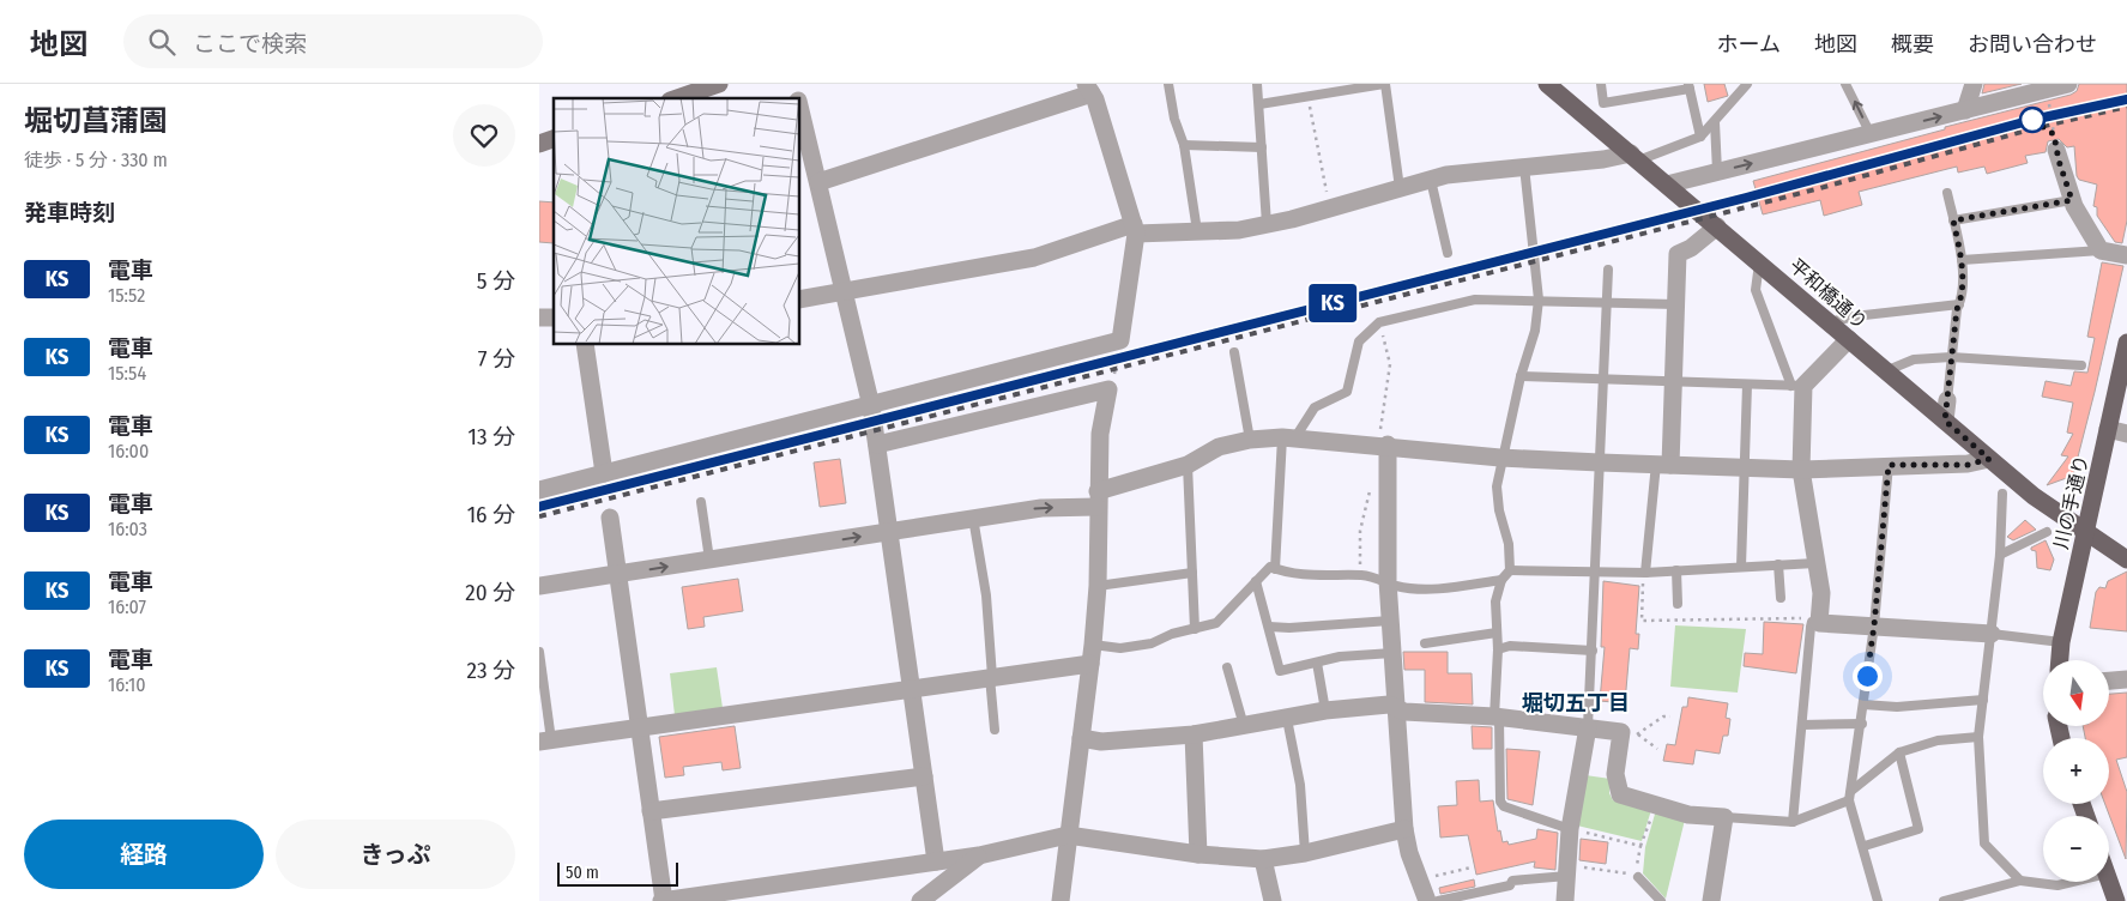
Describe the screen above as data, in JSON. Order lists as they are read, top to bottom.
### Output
{
  "streets": {
    "main road": ["平和橋通り", "川の手通り"]
  },
  "crossings": [
    ["平和橋通り", "川の手通り"]
  ],
  "districts": ["堀切五丁目"],
  "scale_bar": "50 m",
  "north": "bottom",
  "page": {
    "header": "地図",
    "search": "ここで検索",
    "nav": [
      "ホーム",
      "地図",
      "概要",
      "お問い合わせ"
    ],
    "heading": [
      ["堀切菖蒲園", "徒歩 · 5 分 · 330 m"],
      "発車時刻"
    ],
    "on_map": "KS",
    "list": [
      {
        "mark": "KS",
        "name": "電車",
        "note": "15:52",
        "value": "5 分"
      },
      {
        "mark": "KS",
        "name": "電車",
        "note": "15:54",
        "value": "7 分"
      },
      {
        "mark": "KS",
        "name": "電車",
        "note": "16:00",
        "value": "13 分"
      },
      {
        "mark": "KS",
        "name": "電車",
        "note": "16:03",
        "value": "16 分"
      },
      {
        "mark": "KS",
        "name": "電車",
        "note": "16:07",
        "value": "20 分"
      },
      {
        "mark": "KS",
        "name": "電車",
        "note": "16:10",
        "value": "23 分"
      }
    ],
    "map_buttons": ["+", "−"],
    "buttons": ["経路", "きっぷ"],
    "scale": "50 m"
  }
}
